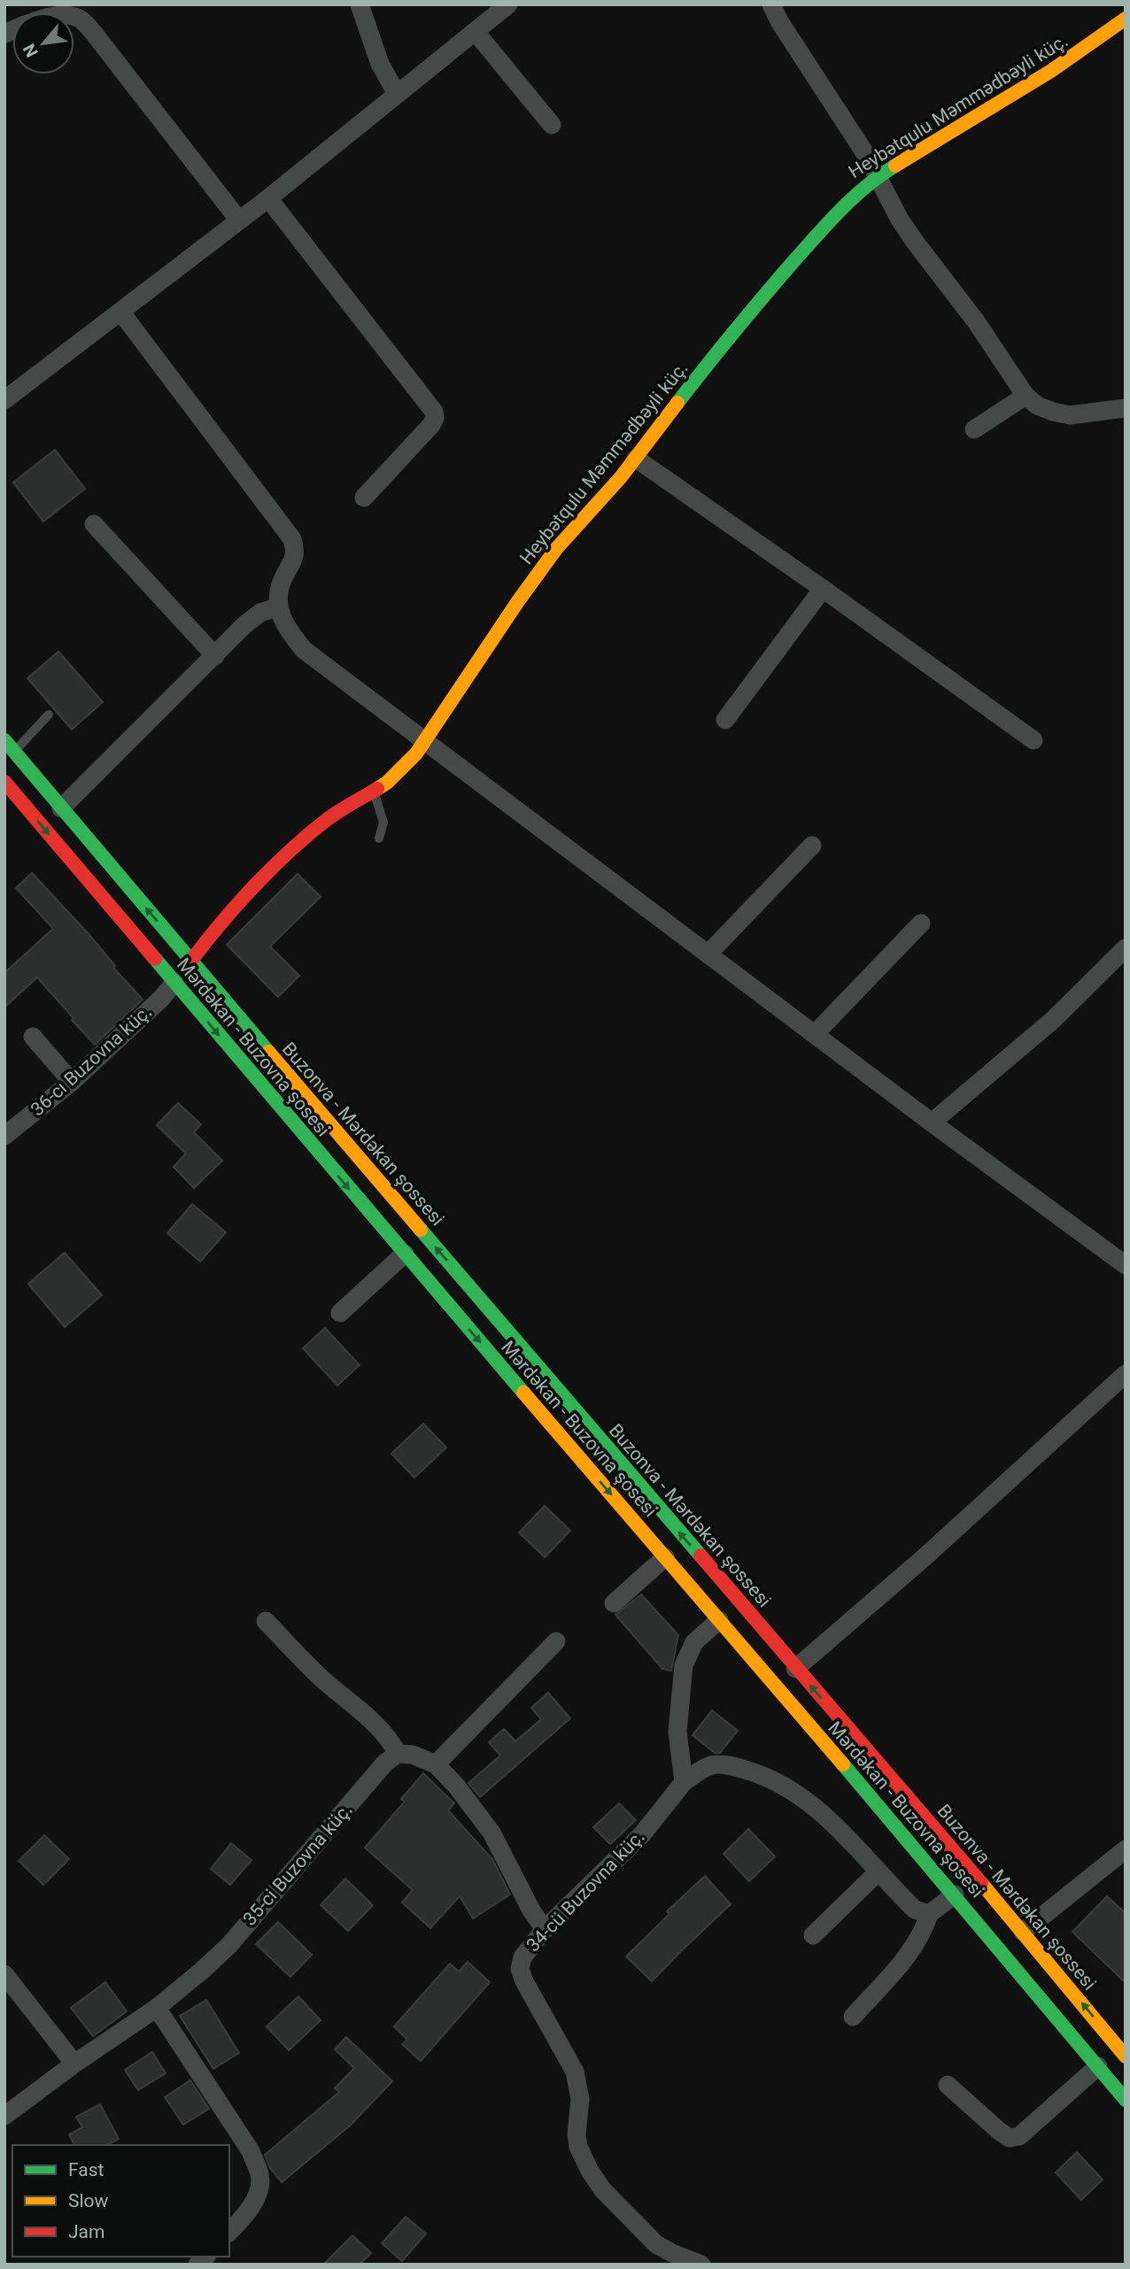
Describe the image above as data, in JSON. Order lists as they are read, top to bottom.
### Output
{
  "streets": {
    "main road": ["Heybətqulu Məmmədbəyli küç.", "Mərdəkan - Buzovna şosesi", "Buzonva - Mərdəkan şossesi"],
    "street": ["36-cı Buzovna küç.", "35-ci Buzovna küç.", "34-cü Buzovna küç."]
  },
  "crossings": [
    ["Heybətqulu Məmmədbəyli küç.", "Mərdəkan - Buzovna şosesi"],
    ["Heybətqulu Məmmədbəyli küç.", "36-cı Buzovna küç."],
    ["Mərdəkan - Buzovna şosesi", "36-cı Buzovna küç."],
    ["Mərdəkan - Buzovna şosesi", "Buzonva - Mərdəkan şossesi"]
  ],
  "one_way": ["Buzonva - Mərdəkan şossesi"],
  "legend": ["Fast", "Slow", "Jam"],
  "north": "bottom left"
}
